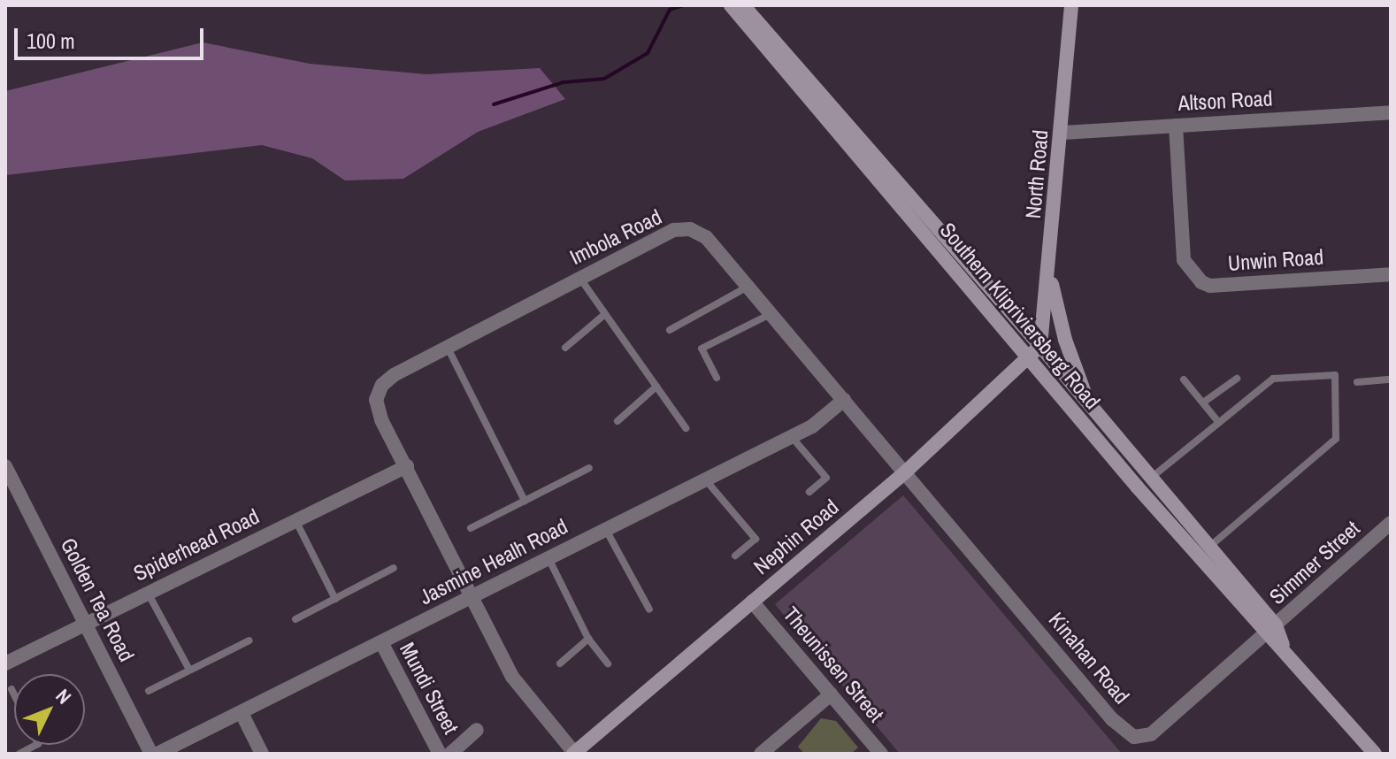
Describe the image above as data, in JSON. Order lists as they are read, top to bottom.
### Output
{
  "streets": {
    "main road": ["North Road", "Southern Klipriviersberg Road", "Nephin Road"],
    "street": [
      "Altson Road",
      "Imbola Road",
      "Unwin Road",
      "Spiderhead Road",
      "Jasmine Healh Road",
      "Simmer Street",
      "Golden Tea Road",
      "Kinahan Road",
      "Theunissen Street",
      "Mundi Street"
    ]
  },
  "crossings": [
    ["Altson Road", "North Road"],
    ["Altson Road", "Unwin Road"],
    ["North Road", "Southern Klipriviersberg Road"],
    ["North Road", "Nephin Road"],
    ["Imbola Road", "Nephin Road"],
    ["Imbola Road", "Spiderhead Road"],
    ["Imbola Road", "Jasmine Healh Road"],
    ["Imbola Road", "Kinahan Road"],
    ["Southern Klipriviersberg Road", "Nephin Road"],
    ["Southern Klipriviersberg Road", "Simmer Street"],
    ["Southern Klipriviersberg Road", "Kinahan Road"],
    ["Nephin Road", "Kinahan Road"],
    ["Nephin Road", "Theunissen Street"],
    ["Spiderhead Road", "Golden Tea Road"],
    ["Jasmine Healh Road", "Mundi Street"],
    ["Simmer Street", "Kinahan Road"]
  ],
  "scale_bar": "100 m",
  "north": "top right"
}
